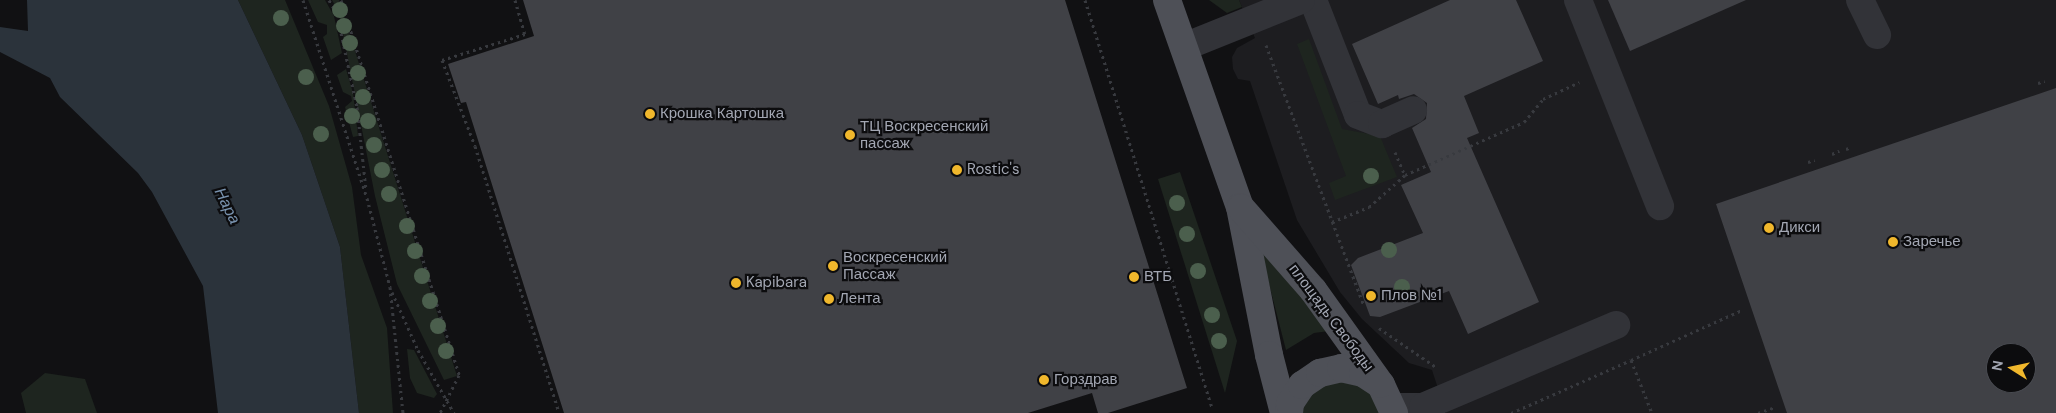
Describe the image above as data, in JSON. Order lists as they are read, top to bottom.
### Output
{
  "streets": {
    "main road": ["площадь Свободы"]
  },
  "water": ["Нара"],
  "places": [
    "Крошка Картошка",
    "ТЦ Воскресенский пассаж",
    "Rostic's",
    "Дикси",
    "Заречье",
    "Воскресенский Пассаж",
    "ВТБ",
    "Kapibara",
    "Плов №1",
    "Лента",
    "Горздрав"
  ],
  "north": "left"
}
